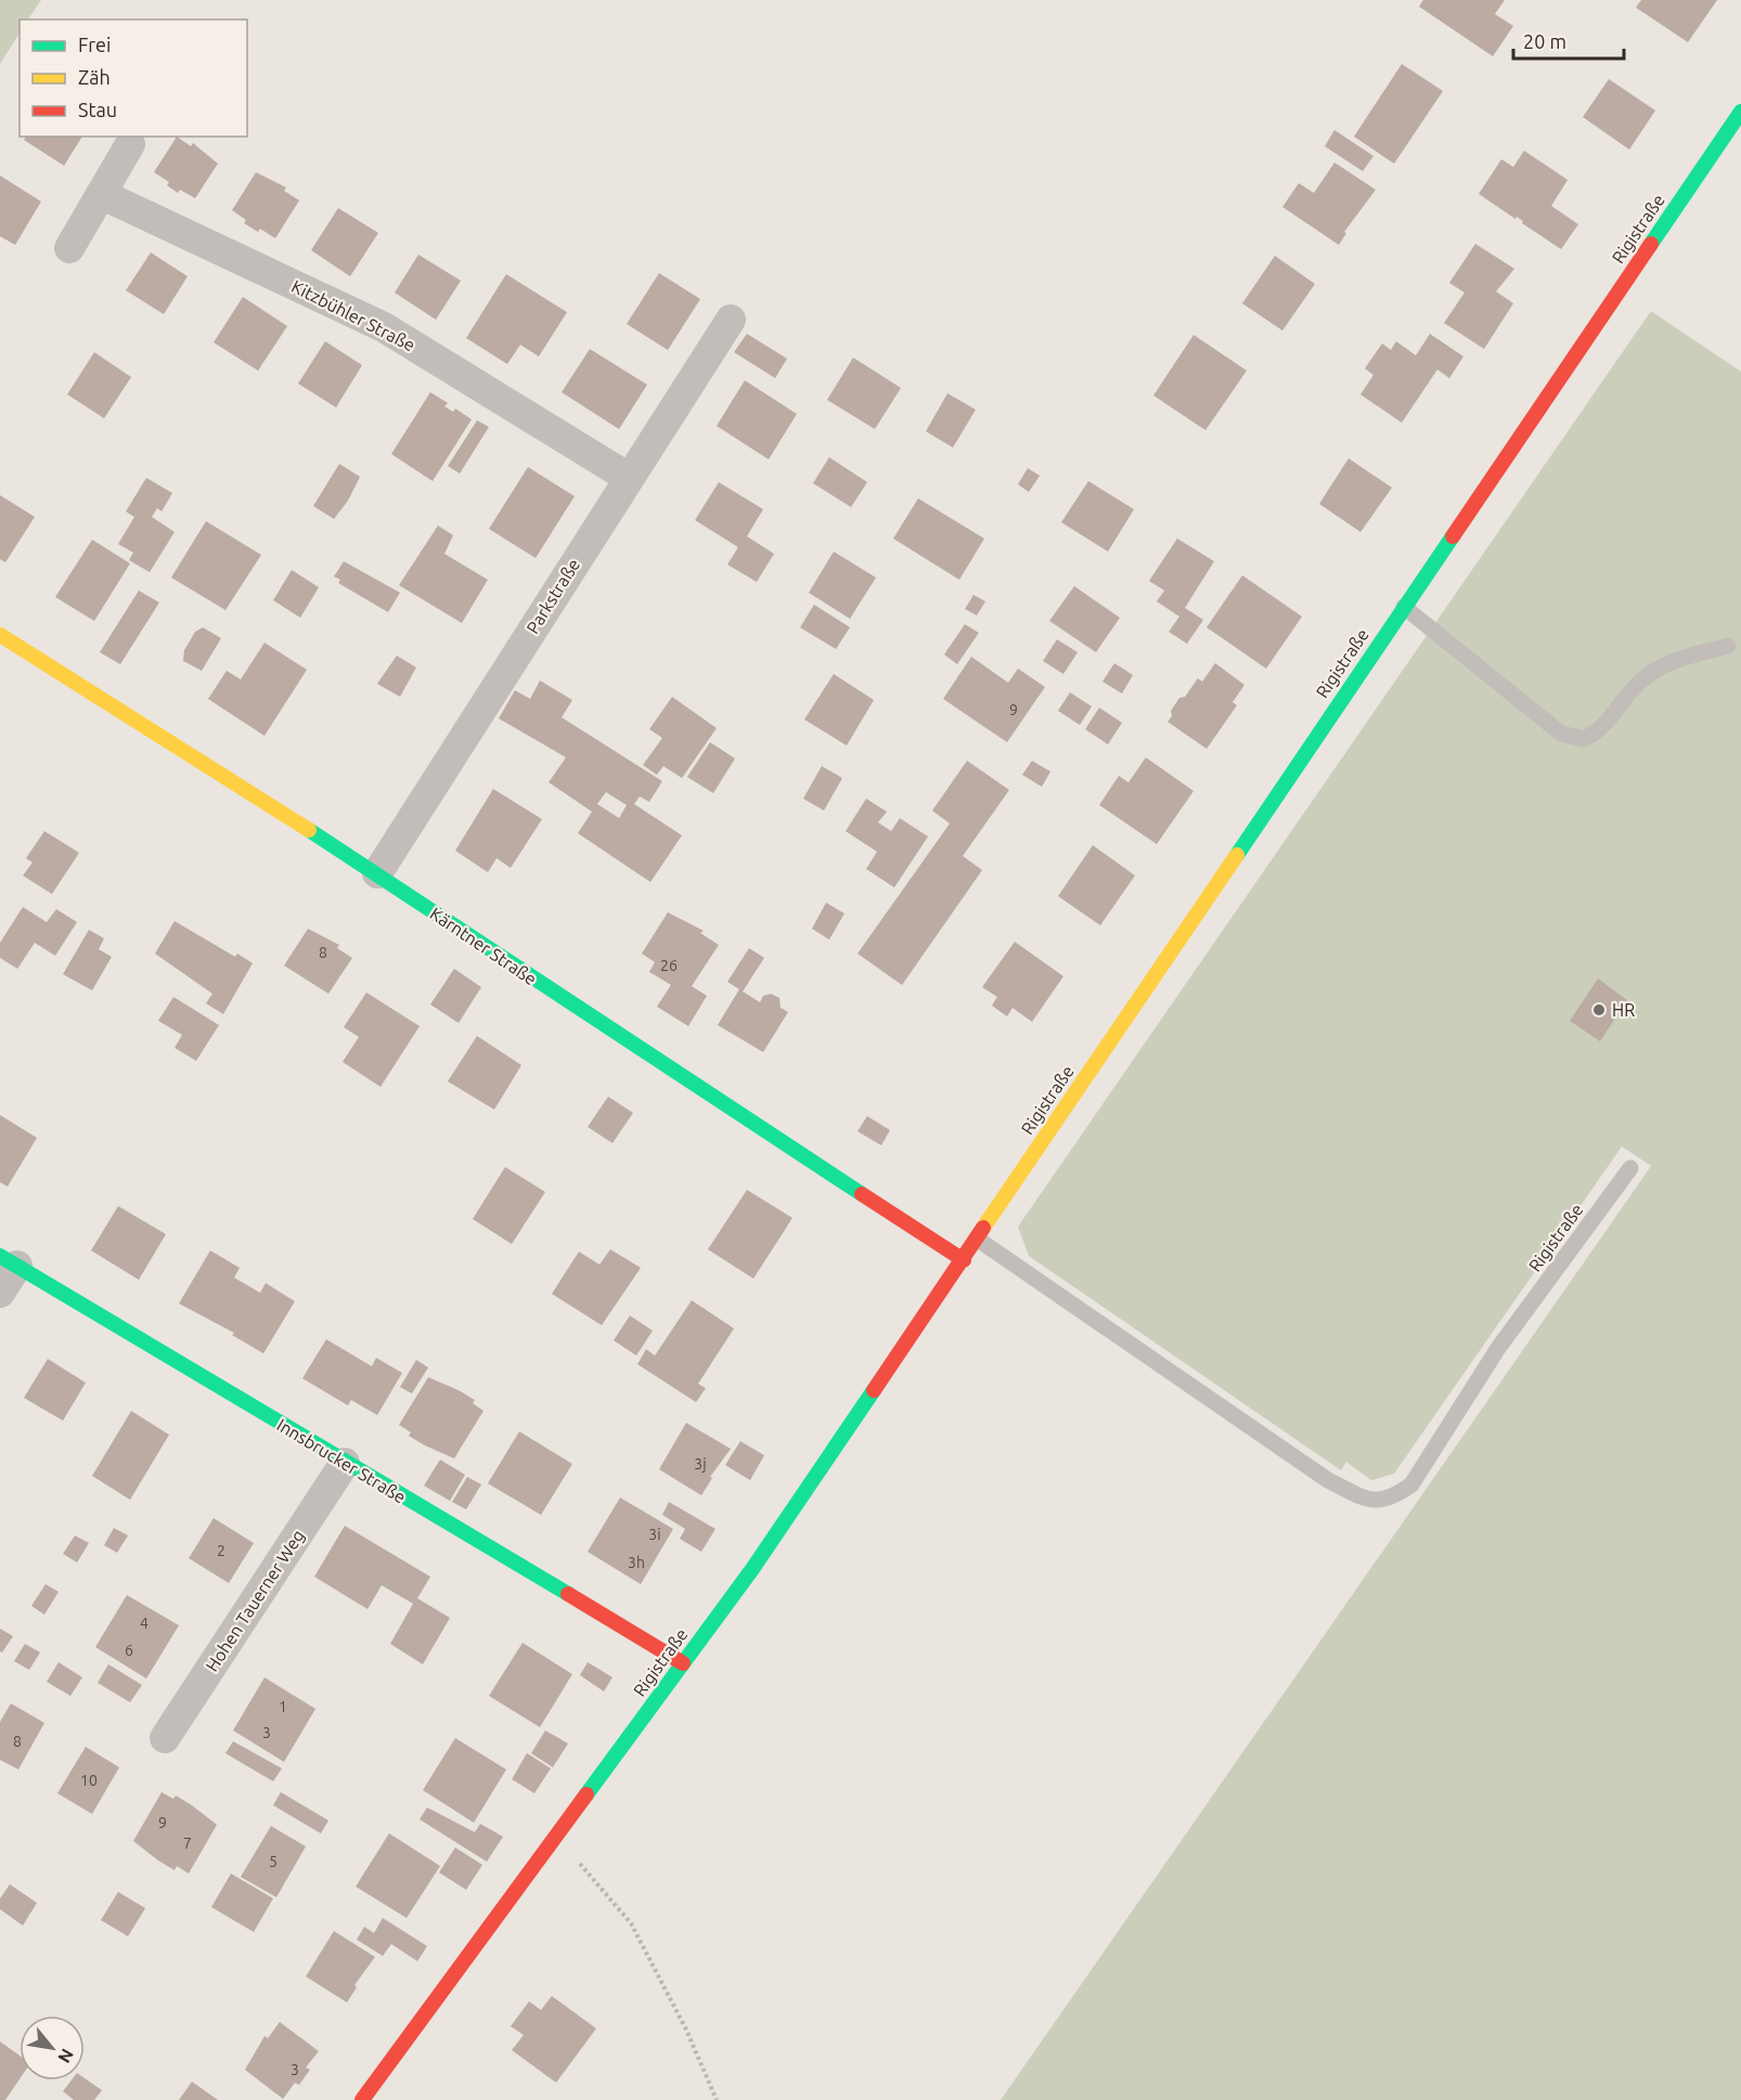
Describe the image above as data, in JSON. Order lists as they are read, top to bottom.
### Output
{
  "streets": {
    "street": [
      "Rigistraße",
      "Kitzbühler Straße",
      "Parkstraße",
      "Kärntner Straße",
      "Innsbrucker Straße",
      "Hohen Tauerner Weg"
    ]
  },
  "crossings": [
    ["Rigistraße", "Kärntner Straße"],
    ["Rigistraße", "Innsbrucker Straße"],
    ["Kitzbühler Straße", "Parkstraße"],
    ["Parkstraße", "Kärntner Straße"],
    ["Innsbrucker Straße", "Hohen Tauerner Weg"]
  ],
  "places": ["HR"],
  "house_numbers": [
    "9",
    "8",
    "26",
    "3j",
    "3i",
    "2",
    "3h",
    "4",
    "6",
    "1",
    "3",
    "8",
    "10",
    "9",
    "7",
    "5",
    "3"
  ],
  "legend": ["Frei", "Zäh", "Stau"],
  "scale_bar": "20 m",
  "north": "bottom right"
}
